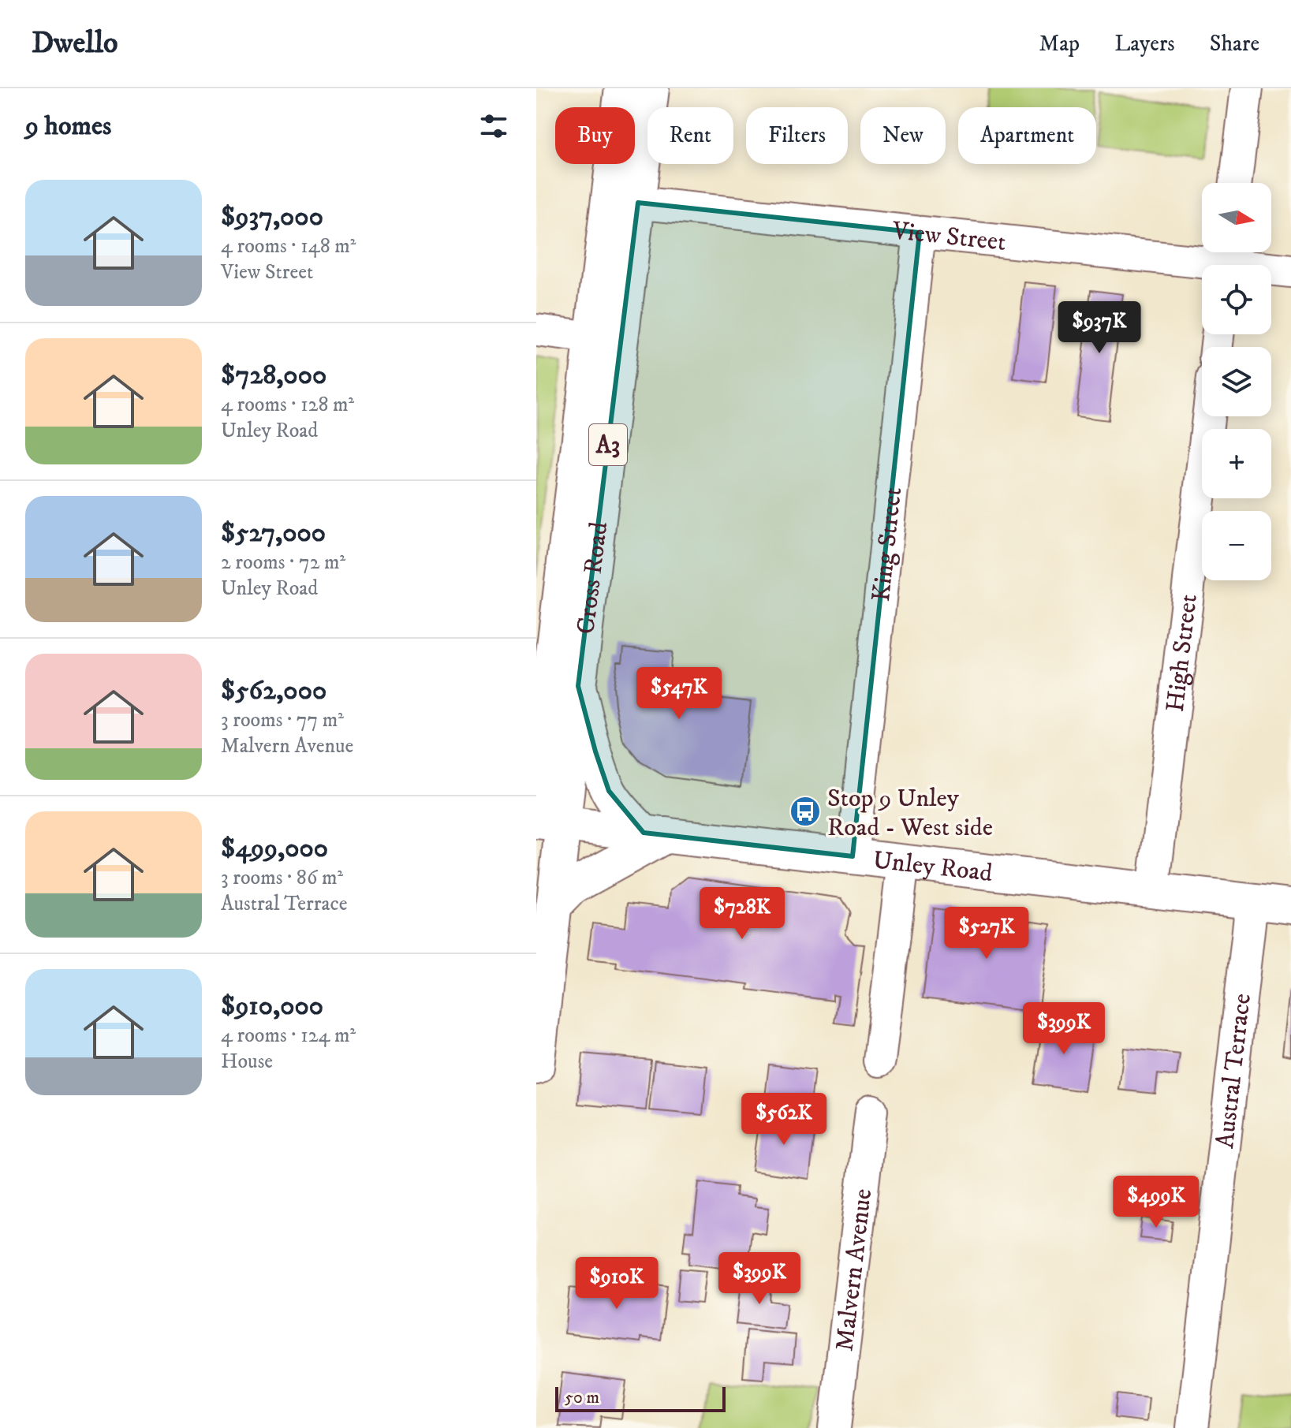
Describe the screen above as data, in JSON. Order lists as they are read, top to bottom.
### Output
{
  "streets": {
    "main road": ["A3", "Cross Road", "Unley Road"],
    "street": [
      "View Street",
      "King Street",
      "High Street",
      "Austral Terrace",
      "Malvern Avenue"
    ]
  },
  "crossings": [
    ["View Street", "King Street"],
    ["View Street", "Cross Road"],
    ["King Street", "Unley Road"],
    ["Cross Road", "Unley Road"],
    ["High Street", "Unley Road"],
    ["Unley Road", "Austral Terrace"]
  ],
  "places": {
    "bus stop": ["Stop 9 Unley Road - West side"]
  },
  "scale_bar": "50 m",
  "north": "right",
  "page": {
    "header": "Dwello",
    "nav": ["Map", "Layers", "Share"],
    "heading": "9 homes",
    "chip": [
      "Buy",
      "Rent",
      "Filters",
      "New",
      "Apartment"
    ],
    "list": [
      {
        "name": "$937,000",
        "note": "4 rooms · 148 m² · View Street"
      },
      {
        "name": "$728,000",
        "note": "4 rooms · 128 m² · Unley Road"
      },
      {
        "name": "$527,000",
        "note": "2 rooms · 72 m² · Unley Road"
      },
      {
        "name": "$562,000",
        "note": "3 rooms · 77 m² · Malvern Avenue"
      },
      {
        "name": "$499,000",
        "note": "3 rooms · 86 m² · Austral Terrace"
      },
      {
        "name": "$910,000",
        "note": "4 rooms · 124 m² · House"
      }
    ],
    "map_buttons": ["+", "−"],
    "price": [
      "$937K",
      "$547K",
      "$728K",
      "$527K",
      "$399K",
      "$562K",
      "$499K",
      "$399K",
      "$910K"
    ],
    "scale": "50 m"
  }
}
